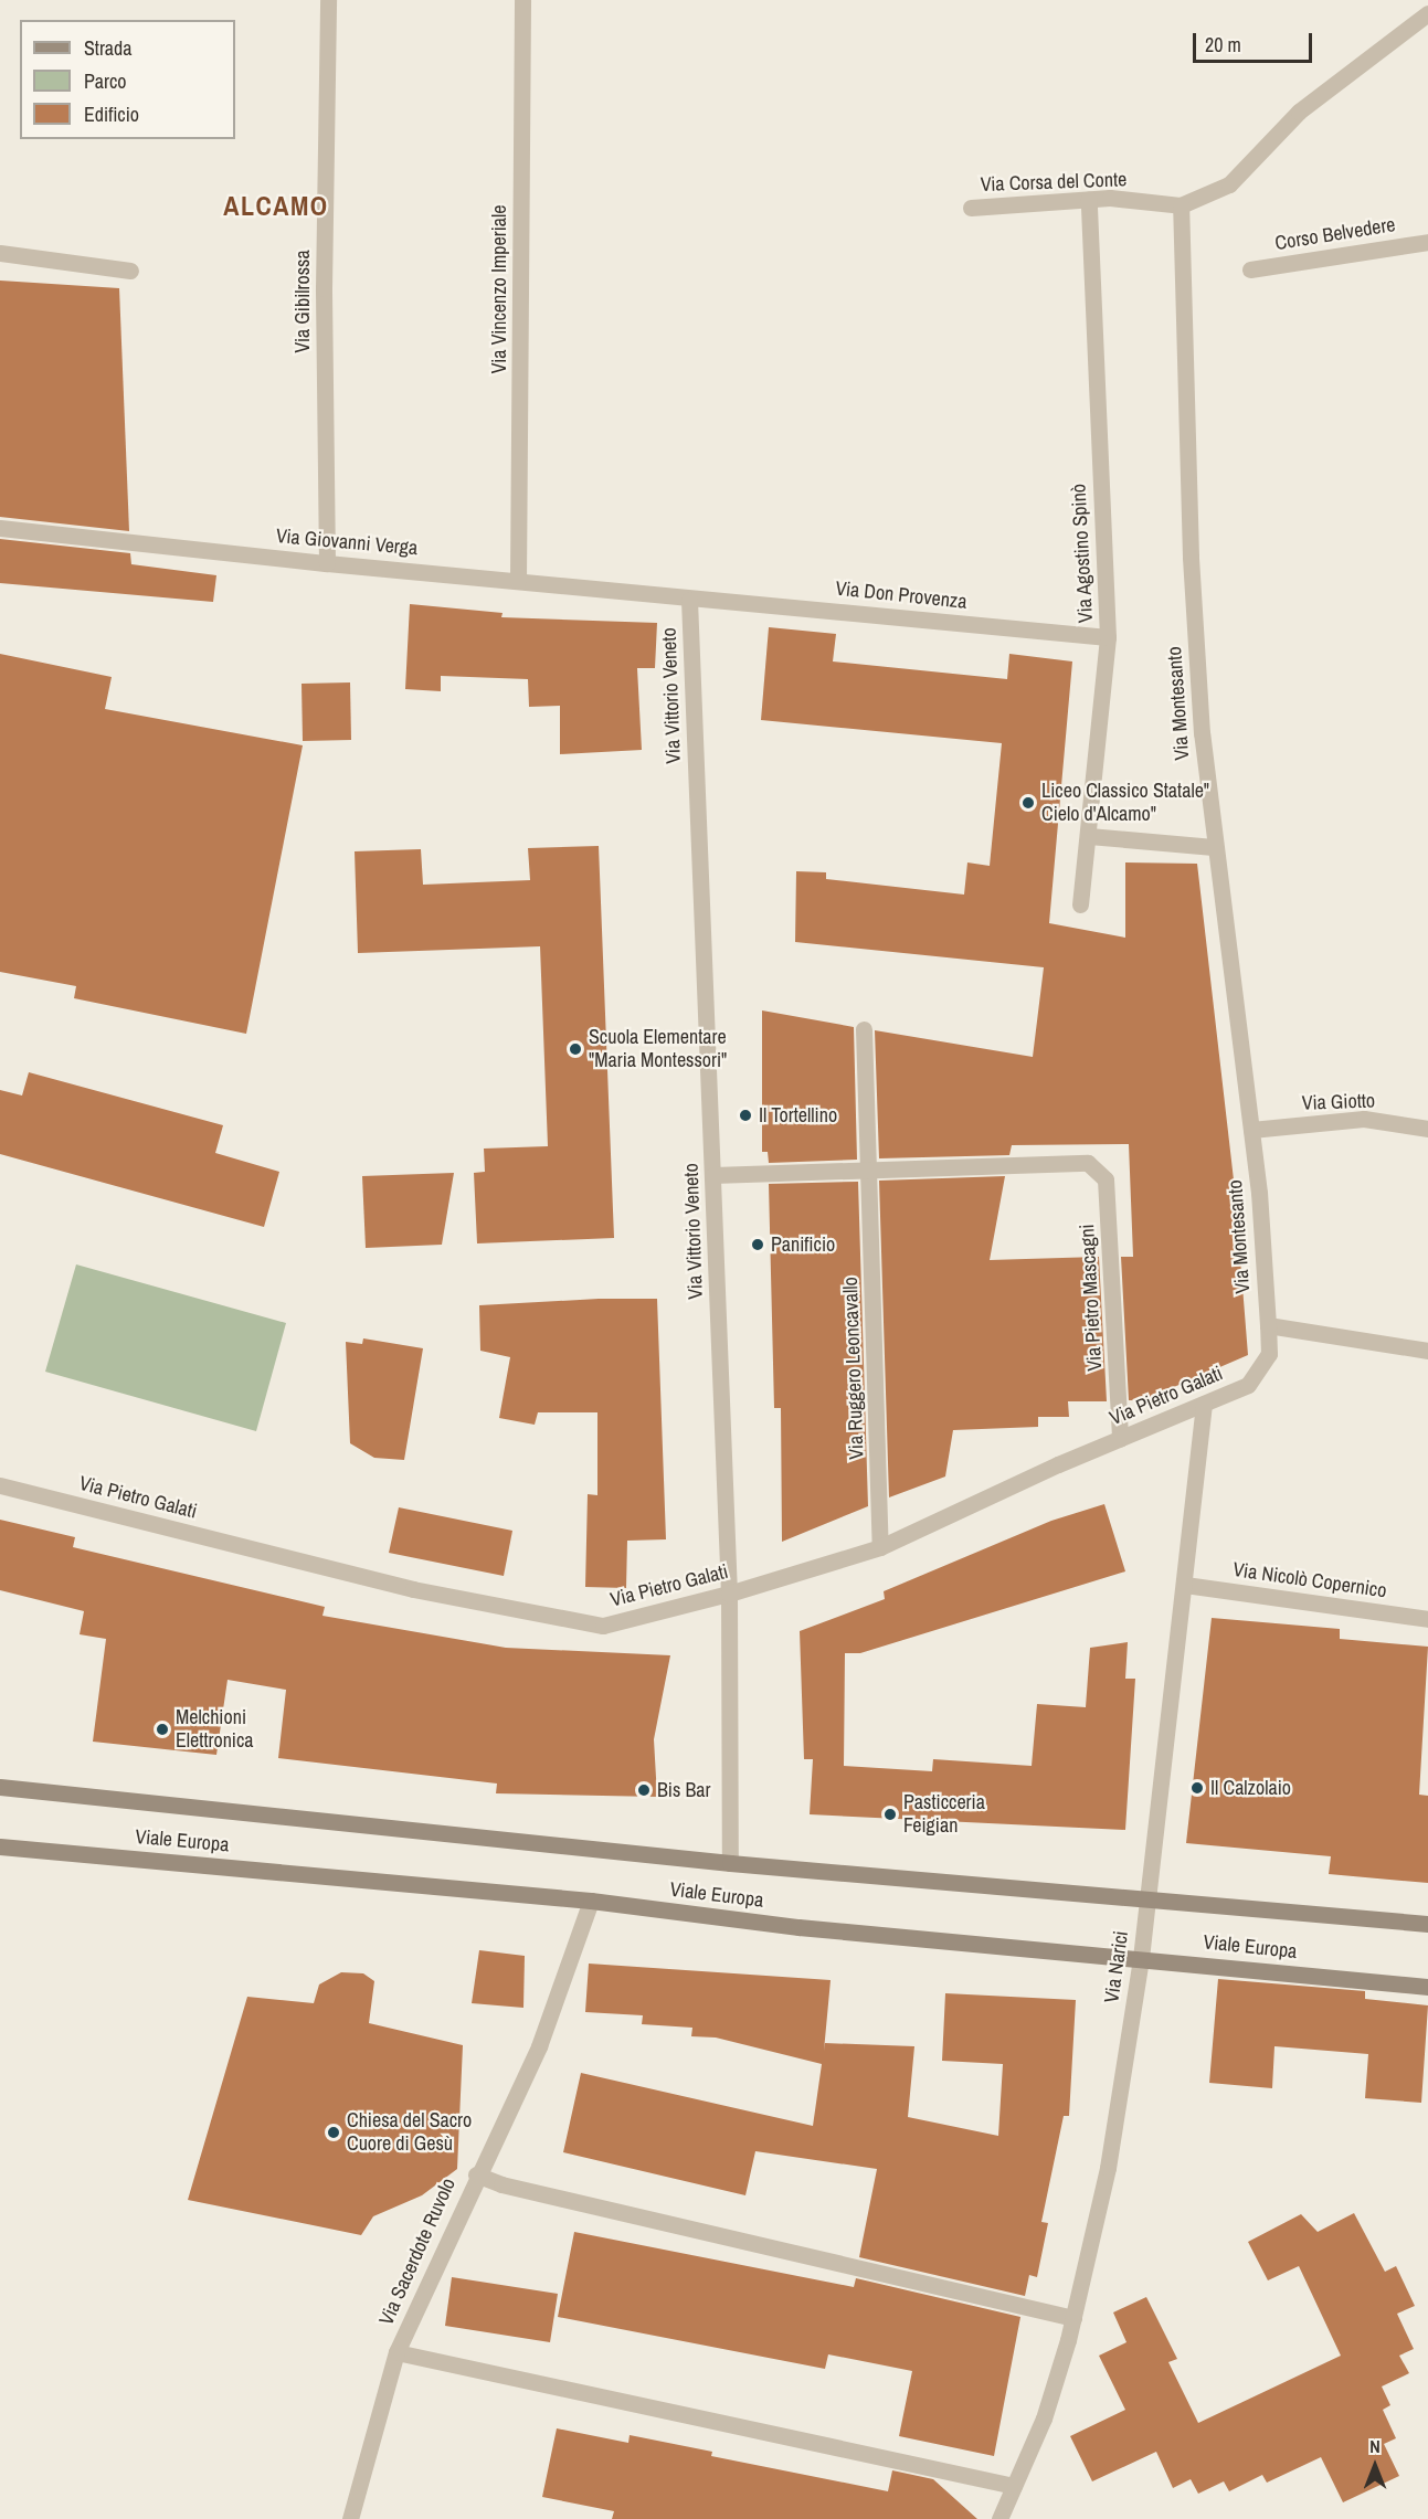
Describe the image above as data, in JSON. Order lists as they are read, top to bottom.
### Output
{
  "streets": {
    "street": [
      "Via Corsa del Conte",
      "Corso Belvedere",
      "Via Vincenzo Imperiale",
      "Via Gibilrossa",
      "Via Giovanni Verga",
      "Via Agostino Spinò",
      "Via Don Provenza",
      "Via Vittorio Veneto",
      "Via Montesanto",
      "Via Giotto",
      "Via Pietro Mascagni",
      "Via Ruggero Leoncavallo",
      "Via Pietro Galati",
      "Via Nicolò Copernico",
      "Viale Europa",
      "Via Narici",
      "Via Sacerdote Ruvolo"
    ]
  },
  "crossings": [
    ["Via Corsa del Conte", "Via Agostino Spinò"],
    ["Via Corsa del Conte", "Via Montesanto"],
    ["Via Vincenzo Imperiale", "Via Giovanni Verga"],
    ["Via Gibilrossa", "Via Giovanni Verga"],
    ["Via Giovanni Verga", "Via Don Provenza"],
    ["Via Giovanni Verga", "Via Vittorio Veneto"],
    ["Via Agostino Spinò", "Via Don Provenza"],
    ["Via Don Provenza", "Via Vittorio Veneto"],
    ["Via Vittorio Veneto", "Via Pietro Galati"],
    ["Via Vittorio Veneto", "Viale Europa"],
    ["Via Montesanto", "Via Giotto"],
    ["Via Montesanto", "Via Pietro Galati"],
    ["Via Pietro Mascagni", "Via Ruggero Leoncavallo"],
    ["Via Pietro Mascagni", "Via Pietro Galati"],
    ["Via Ruggero Leoncavallo", "Via Pietro Galati"],
    ["Via Pietro Galati", "Via Narici"],
    ["Via Nicolò Copernico", "Via Narici"],
    ["Viale Europa", "Via Narici"],
    ["Viale Europa", "Via Sacerdote Ruvolo"]
  ],
  "districts": ["ALCAMO"],
  "places": [
    "Liceo Classico Statale\" Cielo d'Alcamo\"",
    "Scuola Elementare \"Maria Montessori\"",
    "Il Tortellino",
    "Panificio",
    "Melchioni Elettronica",
    "Il Calzolaio",
    "Bis Bar",
    "Pasticceria Feigian",
    "Chiesa del Sacro Cuore di Gesù"
  ],
  "legend": ["Strada", "Parco", "Edificio"],
  "scale_bar": "20 m",
  "north": "top"
}
